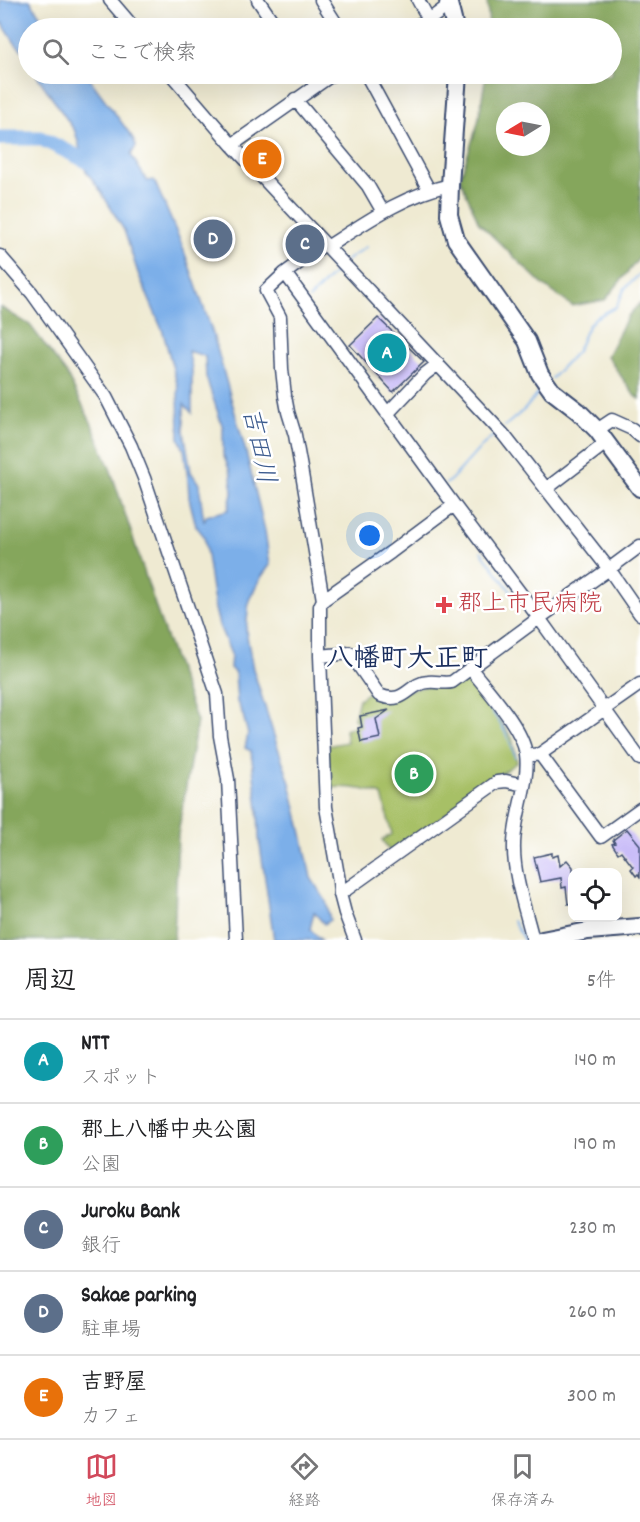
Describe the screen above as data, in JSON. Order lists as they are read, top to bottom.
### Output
{
  "districts": ["八幡町大正町"],
  "water": ["吉田川"],
  "places": {
    "health": ["郡上市民病院"]
  },
  "north": "left",
  "page": {
    "search": "ここで検索",
    "pins": [
      "E",
      "D",
      "C",
      "A",
      "B"
    ],
    "heading": ["周辺", "5件"],
    "list": [
      {
        "mark": "A",
        "name": "NTT",
        "note": "スポット",
        "value": "140 m"
      },
      {
        "mark": "B",
        "name": "郡上八幡中央公園",
        "note": "公園",
        "value": "190 m"
      },
      {
        "mark": "C",
        "name": "Juroku Bank",
        "note": "銀行",
        "value": "230 m"
      },
      {
        "mark": "D",
        "name": "Sakae parking",
        "note": "駐車場",
        "value": "260 m"
      },
      {
        "mark": "E",
        "name": "吉野屋",
        "note": "カフェ",
        "value": "300 m"
      }
    ],
    "nav": ["地図", "経路", "保存済み"]
  }
}
